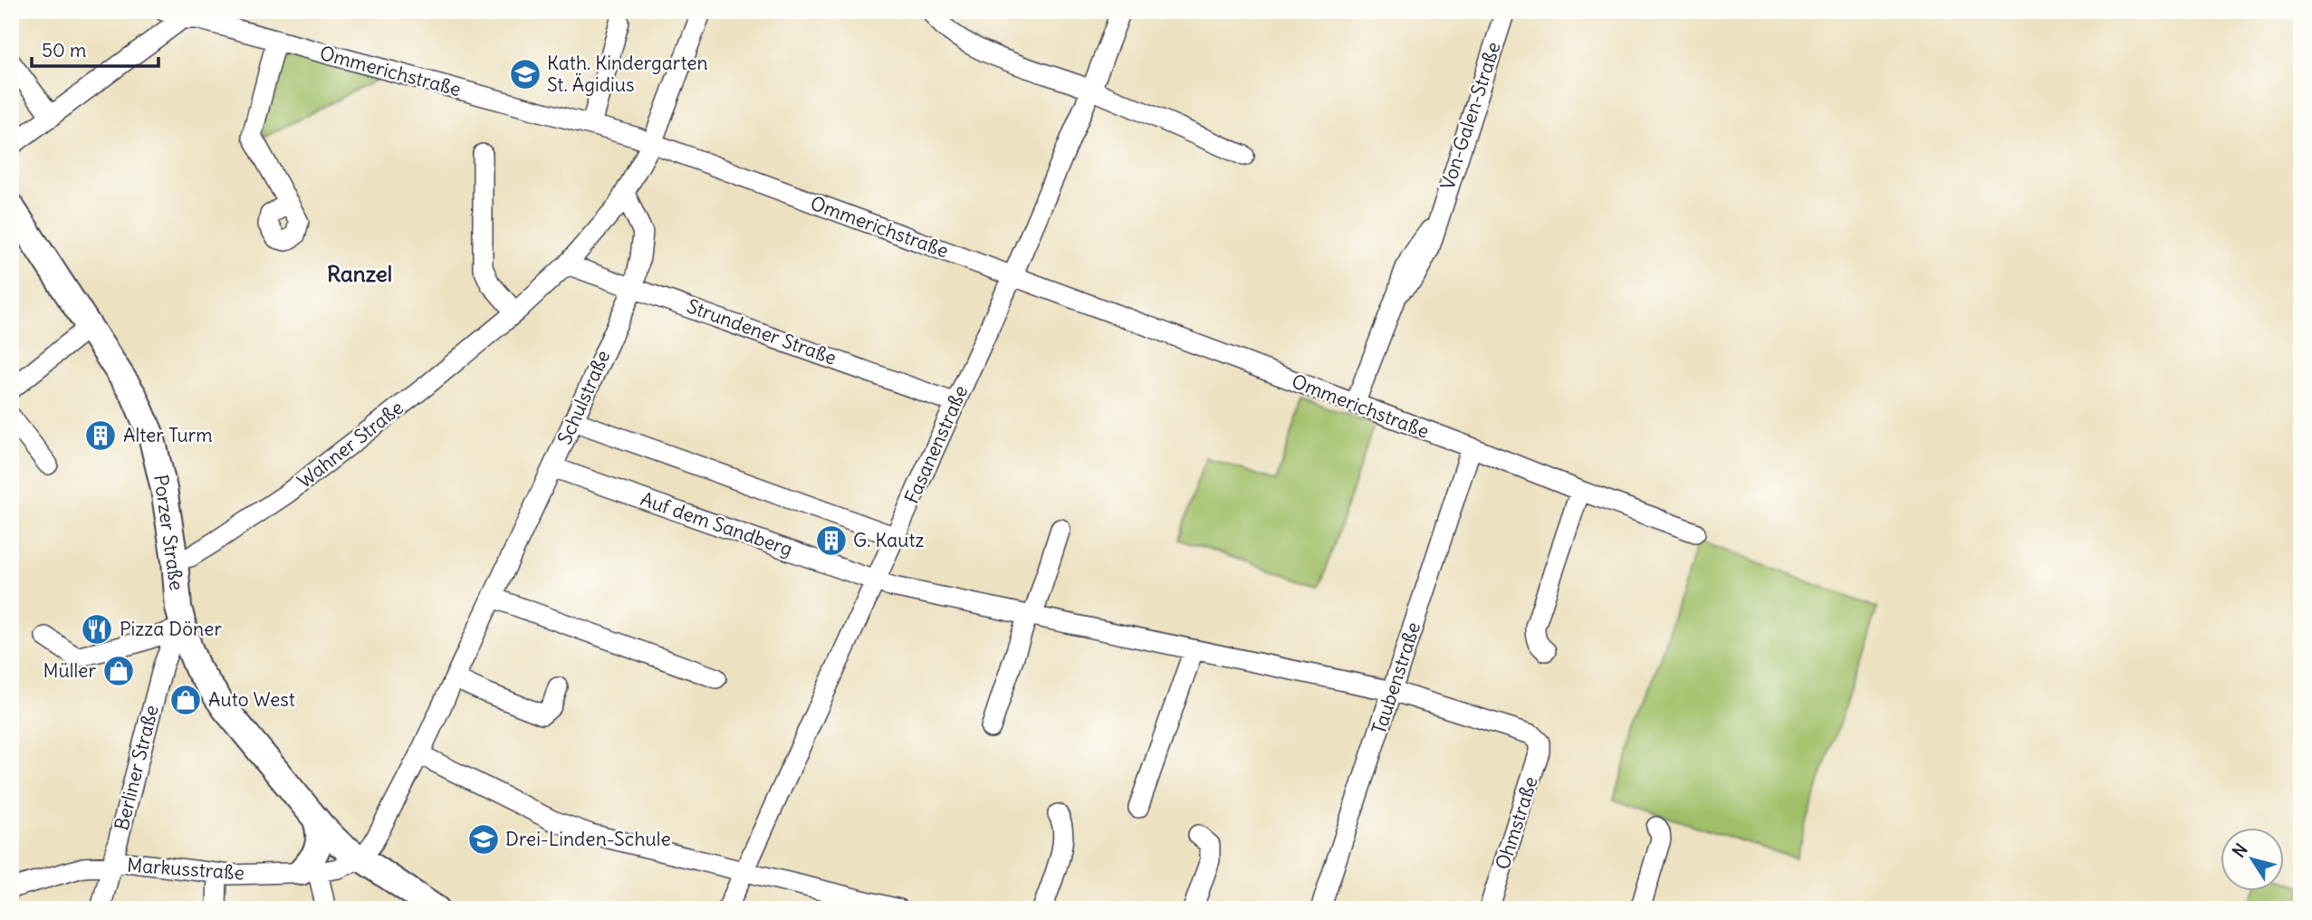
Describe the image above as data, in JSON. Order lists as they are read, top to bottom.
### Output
{
  "streets": {
    "main road": ["Porzer Straße"],
    "street": [
      "Ommerichstraße",
      "Von-Galen-Straße",
      "Strundener Straße",
      "Schulstraße",
      "Wahner Straße",
      "Fasanenstraße",
      "Auf dem Sandberg",
      "Taubenstraße",
      "Berliner Straße",
      "Ohmstraße",
      "Markusstraße"
    ]
  },
  "crossings": [
    ["Ommerichstraße", "Von-Galen-Straße"],
    ["Ommerichstraße", "Wahner Straße"],
    ["Ommerichstraße", "Fasanenstraße"],
    ["Ommerichstraße", "Taubenstraße"],
    ["Strundener Straße", "Schulstraße"],
    ["Strundener Straße", "Wahner Straße"],
    ["Strundener Straße", "Fasanenstraße"],
    ["Schulstraße", "Wahner Straße"],
    ["Schulstraße", "Auf dem Sandberg"],
    ["Schulstraße", "Porzer Straße"],
    ["Schulstraße", "Markusstraße"],
    ["Wahner Straße", "Porzer Straße"],
    ["Fasanenstraße", "Auf dem Sandberg"],
    ["Auf dem Sandberg", "Taubenstraße"],
    ["Auf dem Sandberg", "Ohmstraße"],
    ["Porzer Straße", "Berliner Straße"],
    ["Porzer Straße", "Markusstraße"],
    ["Berliner Straße", "Markusstraße"]
  ],
  "districts": ["Ranzel"],
  "places": {
    "school or university": ["Kath. Kindergarten St. Ägidius", "Drei-Linden-Schule"],
    "building": ["Alter Turm", "G. Kautz"],
    "restaurant": ["Pizza Döner"],
    "shop": ["Müller", "Auto West"]
  },
  "scale_bar": "50 m",
  "north": "top left"
}
